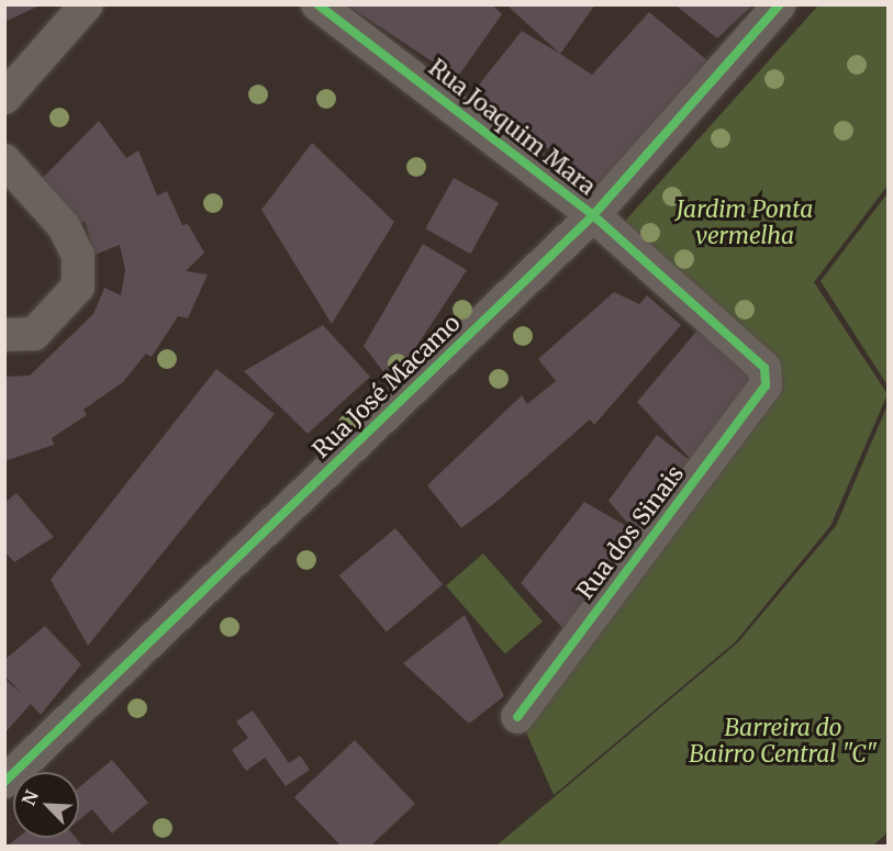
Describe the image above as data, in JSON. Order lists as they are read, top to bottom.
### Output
{
  "streets": {
    "street": ["Rua Joaquim Mara", "Rua José Macamo", "Rua dos Sinais"]
  },
  "crossings": [
    ["Rua Joaquim Mara", "Rua José Macamo"],
    ["Rua Joaquim Mara", "Rua dos Sinais"]
  ],
  "parks": ["Jardim Ponta vermelha", "Barreira do Bairro Central \"C\""],
  "north": "top left"
}
